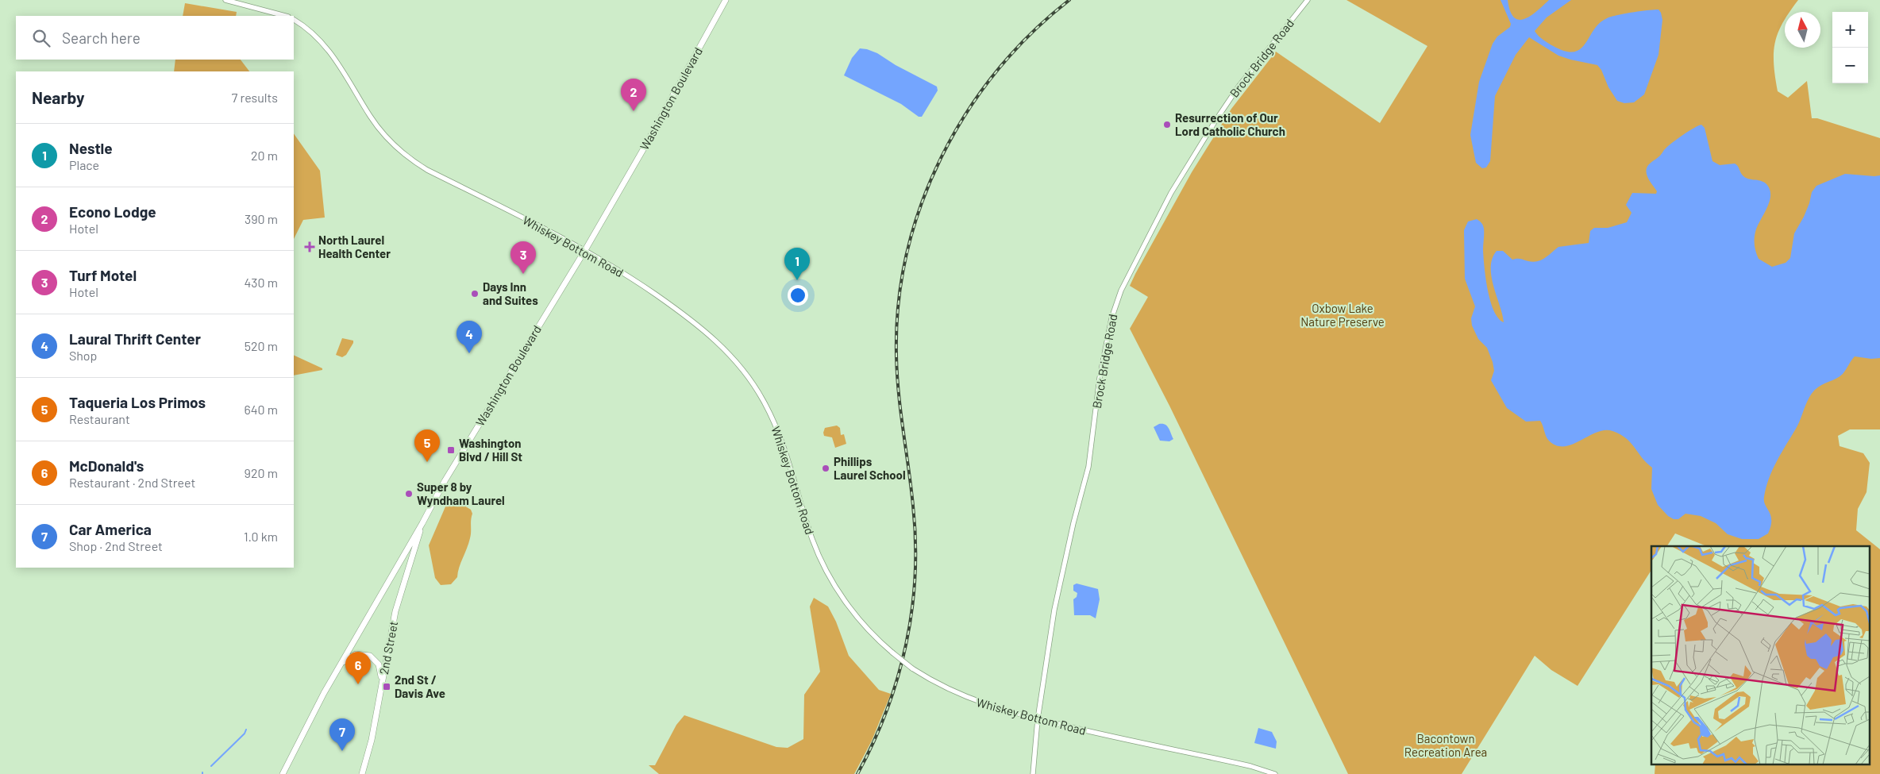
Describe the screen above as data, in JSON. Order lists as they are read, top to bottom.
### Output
{
  "streets": {
    "main road": ["Washington Boulevard", "2nd Street"],
    "street": ["Brock Bridge Road", "Whiskey Bottom Road"]
  },
  "crossings": [
    ["Brock Bridge Road", "Whiskey Bottom Road"],
    ["Washington Boulevard", "Whiskey Bottom Road"],
    ["Washington Boulevard", "2nd Street"]
  ],
  "parks": ["Oxbow Lake Nature Preserve", "Bacontown Recreation Area"],
  "places": {
    "other": [
      "Resurrection of Our Lord Catholic Church",
      "Days Inn and Suites",
      "Phillips Laurel School",
      "Super 8 by Wyndham Laurel"
    ],
    "health": ["North Laurel Health Center"],
    "transit": ["Washington Blvd / Hill St", "2nd St / Davis Ave"]
  },
  "north": "top",
  "page": {
    "map_buttons": ["+", "−"],
    "search": "Search here",
    "heading": ["Nearby", "7 results"],
    "pins": [
      "2",
      "3",
      "1",
      "4",
      "5",
      "6",
      "7"
    ],
    "list": [
      {
        "mark": "1",
        "name": "Nestle",
        "note": "Place",
        "value": "20 m"
      },
      {
        "mark": "2",
        "name": "Econo Lodge",
        "note": "Hotel",
        "value": "390 m"
      },
      {
        "mark": "3",
        "name": "Turf Motel",
        "note": "Hotel",
        "value": "430 m"
      },
      {
        "mark": "4",
        "name": "Laural Thrift Center",
        "note": "Shop",
        "value": "520 m"
      },
      {
        "mark": "5",
        "name": "Taqueria Los Primos",
        "note": "Restaurant",
        "value": "640 m"
      },
      {
        "mark": "6",
        "name": "McDonald's",
        "note": "Restaurant · 2nd Street",
        "value": "920 m"
      },
      {
        "mark": "7",
        "name": "Car America",
        "note": "Shop · 2nd Street",
        "value": "1.0 km"
      }
    ]
  }
}
